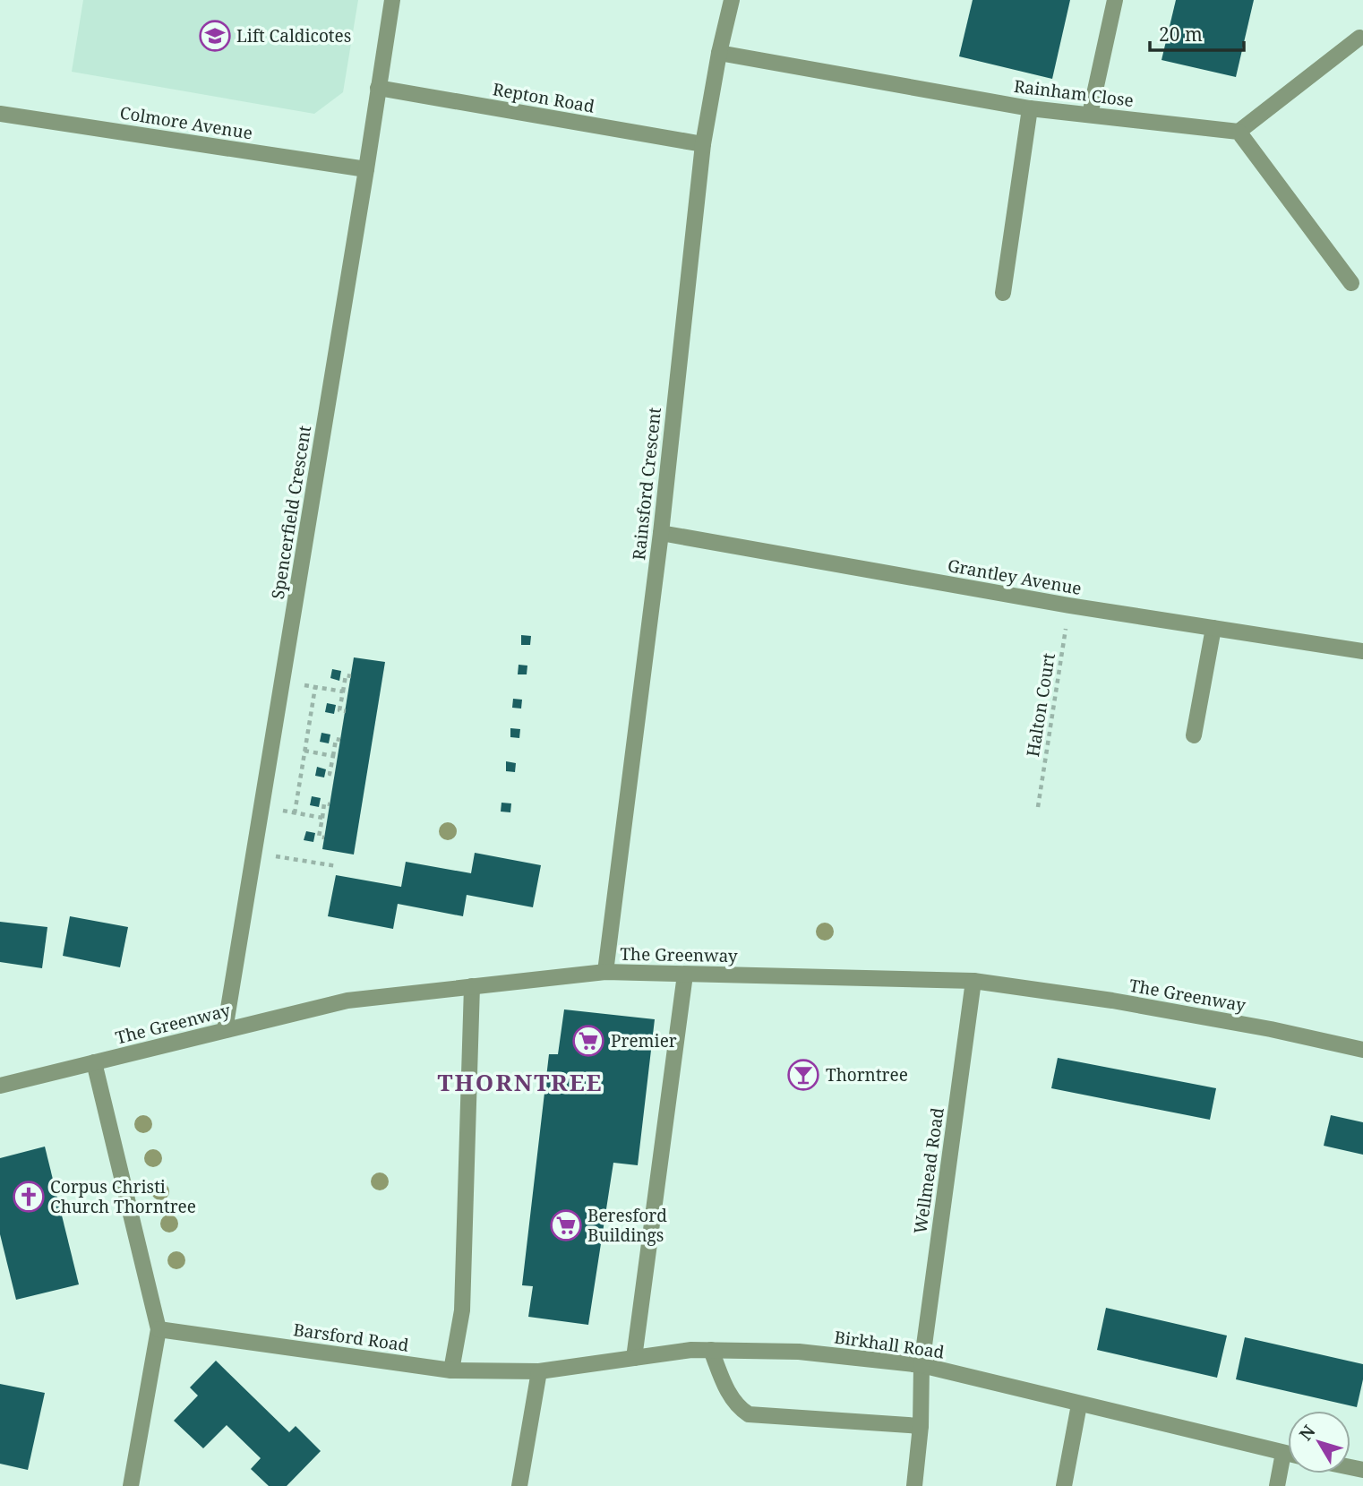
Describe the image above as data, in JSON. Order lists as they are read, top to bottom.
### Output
{
  "streets": {
    "street": [
      "Rainham Close",
      "Repton Road",
      "Colmore Avenue",
      "Rainsford Crescent",
      "Spencerfield Crescent",
      "Grantley Avenue",
      "The Greenway",
      "Wellmead Road",
      "Barsford Road",
      "Birkhall Road"
    ],
    "path": ["Halton Court"]
  },
  "crossings": [
    ["Rainham Close", "Rainsford Crescent"],
    ["Repton Road", "Rainsford Crescent"],
    ["Repton Road", "Spencerfield Crescent"],
    ["Colmore Avenue", "Spencerfield Crescent"],
    ["Rainsford Crescent", "Grantley Avenue"],
    ["Rainsford Crescent", "The Greenway"],
    ["Spencerfield Crescent", "The Greenway"],
    ["Grantley Avenue", "Halton Court"],
    ["The Greenway", "Wellmead Road"],
    ["Wellmead Road", "Birkhall Road"],
    ["Barsford Road", "Birkhall Road"]
  ],
  "districts": ["THORNTREE"],
  "places": {
    "school or university": ["Lift Caldicotes"],
    "supermarket": ["Premier", "Beresford Buildings"],
    "bar": ["Thorntree"],
    "church": ["Corpus Christi Church Thorntree"]
  },
  "scale_bar": "20 m",
  "north": "top left"
}
